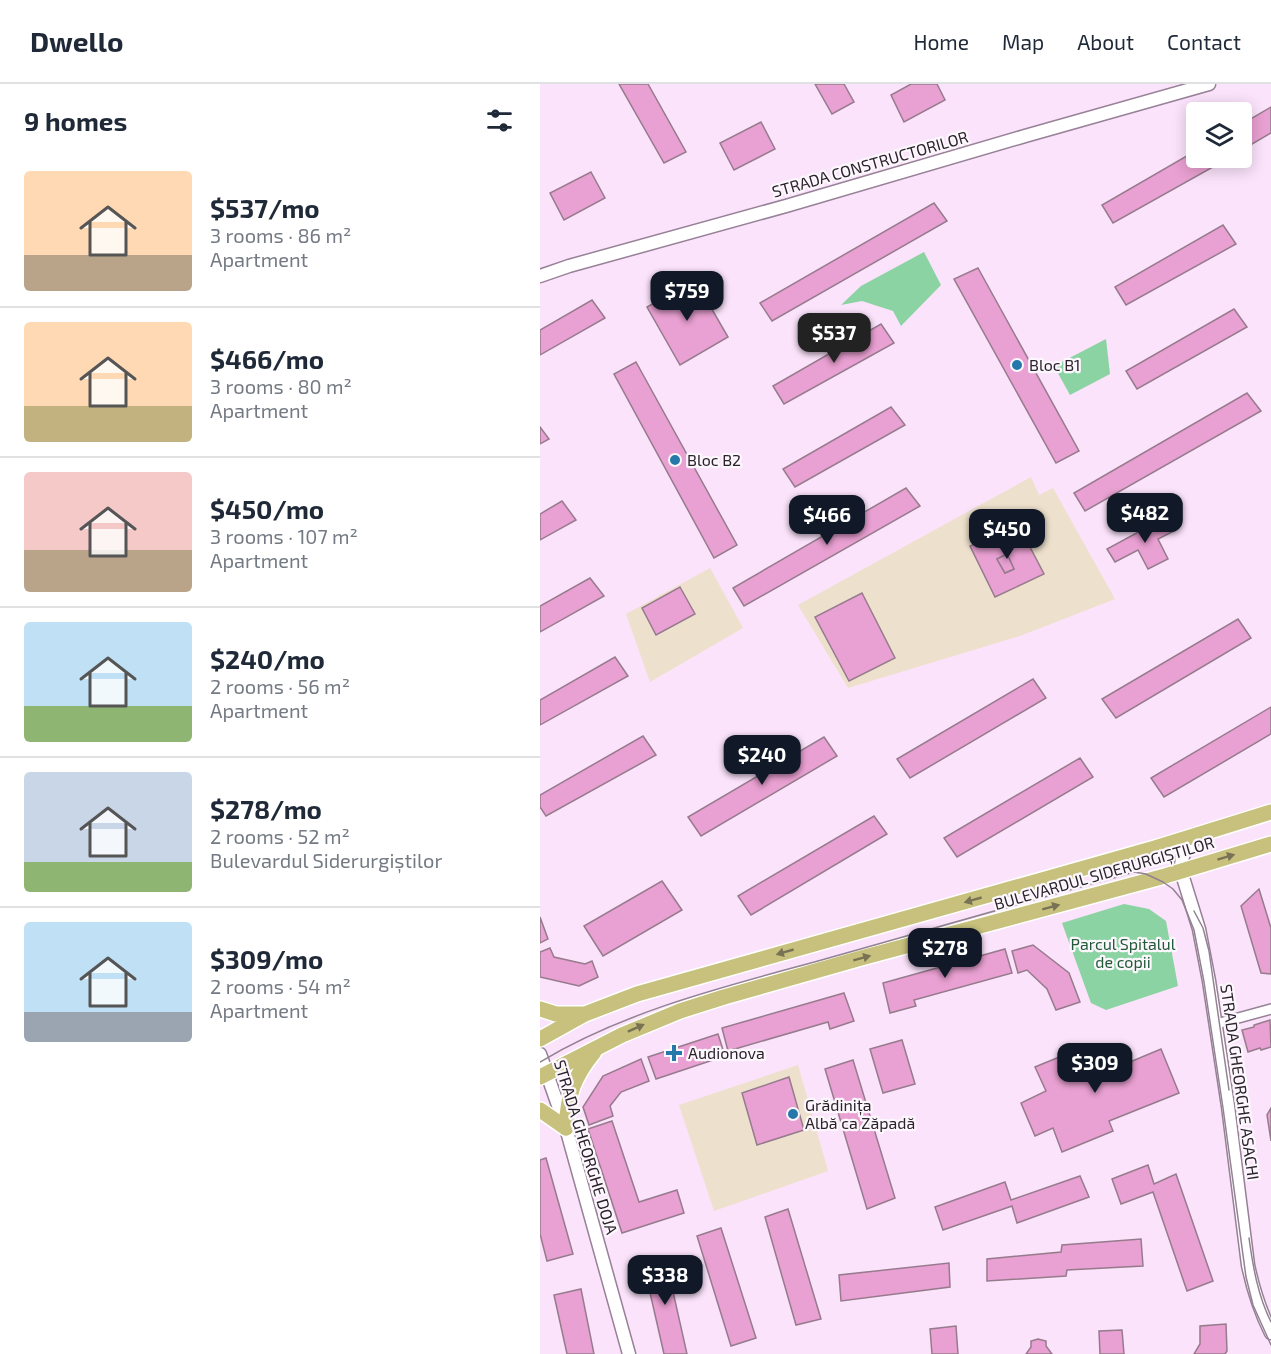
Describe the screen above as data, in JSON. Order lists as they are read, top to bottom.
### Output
{
  "streets": {
    "main road": ["BULEVARDUL SIDERURGIȘTILOR"],
    "street": ["STRADA CONSTRUCTORILOR", "STRADA GHEORGHE ASACHI", "STRADA GHEORGHE DOJA"]
  },
  "crossings": [
    ["BULEVARDUL SIDERURGIȘTILOR", "STRADA GHEORGHE ASACHI"],
    ["BULEVARDUL SIDERURGIȘTILOR", "STRADA GHEORGHE DOJA"]
  ],
  "parks": ["Parcul Spitalul de copii"],
  "places": {
    "other": ["Bloc B1", "Bloc B2", "Grădinița Albă ca Zăpadă"],
    "health": ["Audionova"]
  },
  "page": {
    "header": "Dwello",
    "nav": [
      "Home",
      "Map",
      "About",
      "Contact"
    ],
    "heading": "9 homes",
    "list": [
      {
        "name": "$537/mo",
        "note": "3 rooms · 86 m² · Apartment"
      },
      {
        "name": "$466/mo",
        "note": "3 rooms · 80 m² · Apartment"
      },
      {
        "name": "$450/mo",
        "note": "3 rooms · 107 m² · Apartment"
      },
      {
        "name": "$240/mo",
        "note": "2 rooms · 56 m² · Apartment"
      },
      {
        "name": "$278/mo",
        "note": "2 rooms · 52 m² · Bulevardul Siderurgiștilor"
      },
      {
        "name": "$309/mo",
        "note": "2 rooms · 54 m² · Apartment"
      }
    ],
    "price": [
      "$759",
      "$537",
      "$482",
      "$466",
      "$450",
      "$240",
      "$278",
      "$309",
      "$338"
    ]
  }
}
